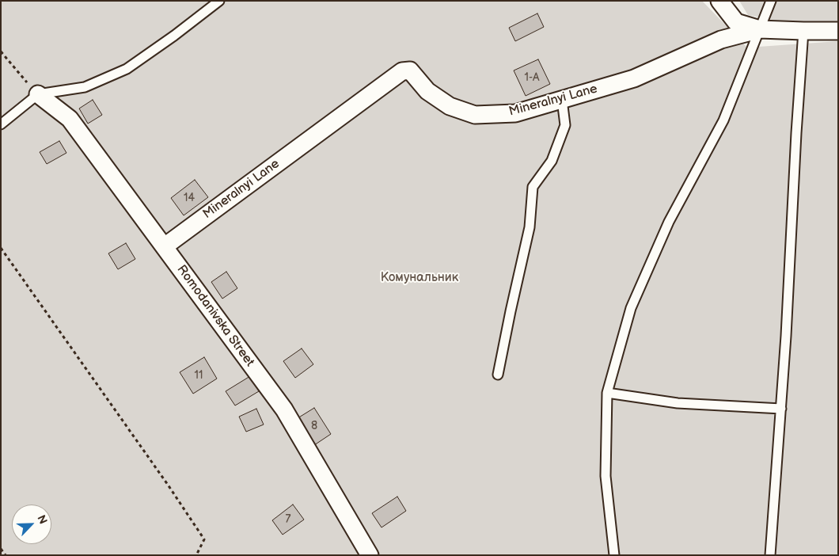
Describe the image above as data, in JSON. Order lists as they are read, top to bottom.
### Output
{
  "streets": {
    "street": ["Mineralnyi Lane", "Romodanivska Street"]
  },
  "crossings": [
    ["Mineralnyi Lane", "Romodanivska Street"]
  ],
  "parks": ["Комунальник"],
  "house_numbers": [
    "1-А",
    "14",
    "11",
    "8",
    "7"
  ],
  "north": "top right"
}
